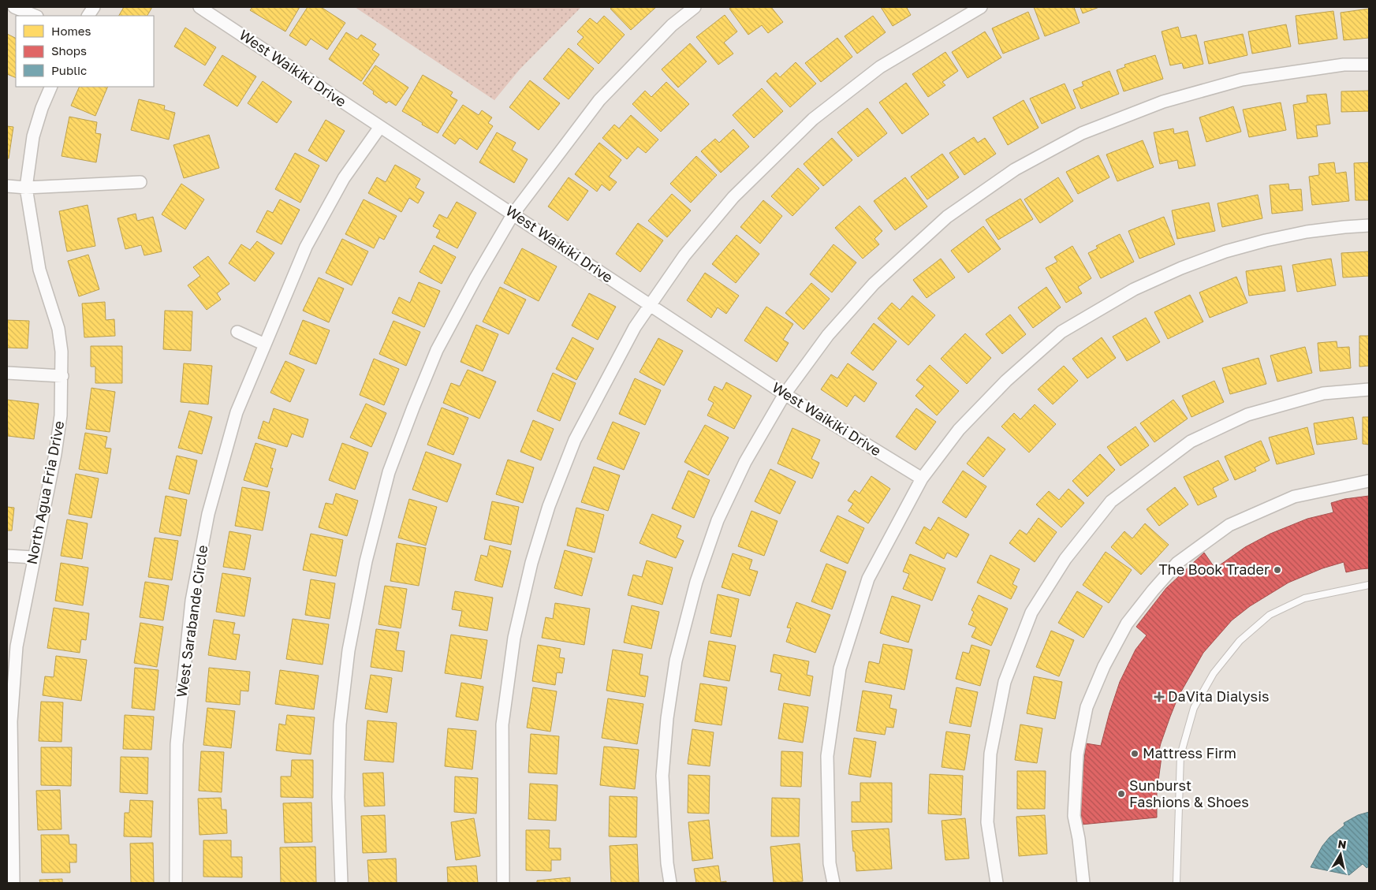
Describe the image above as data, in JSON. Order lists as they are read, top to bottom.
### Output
{
  "streets": {
    "street": ["West Waikiki Drive", "North Agua Fria Drive", "West Sarabande Circle"]
  },
  "crossings": [
    ["West Waikiki Drive", "West Sarabande Circle"]
  ],
  "places": {
    "other": ["The Book Trader", "Mattress Firm", "Sunburst Fashions & Shoes"],
    "health": ["DaVita Dialysis"]
  },
  "legend": ["Homes", "Shops", "Public"],
  "north": "top"
}
